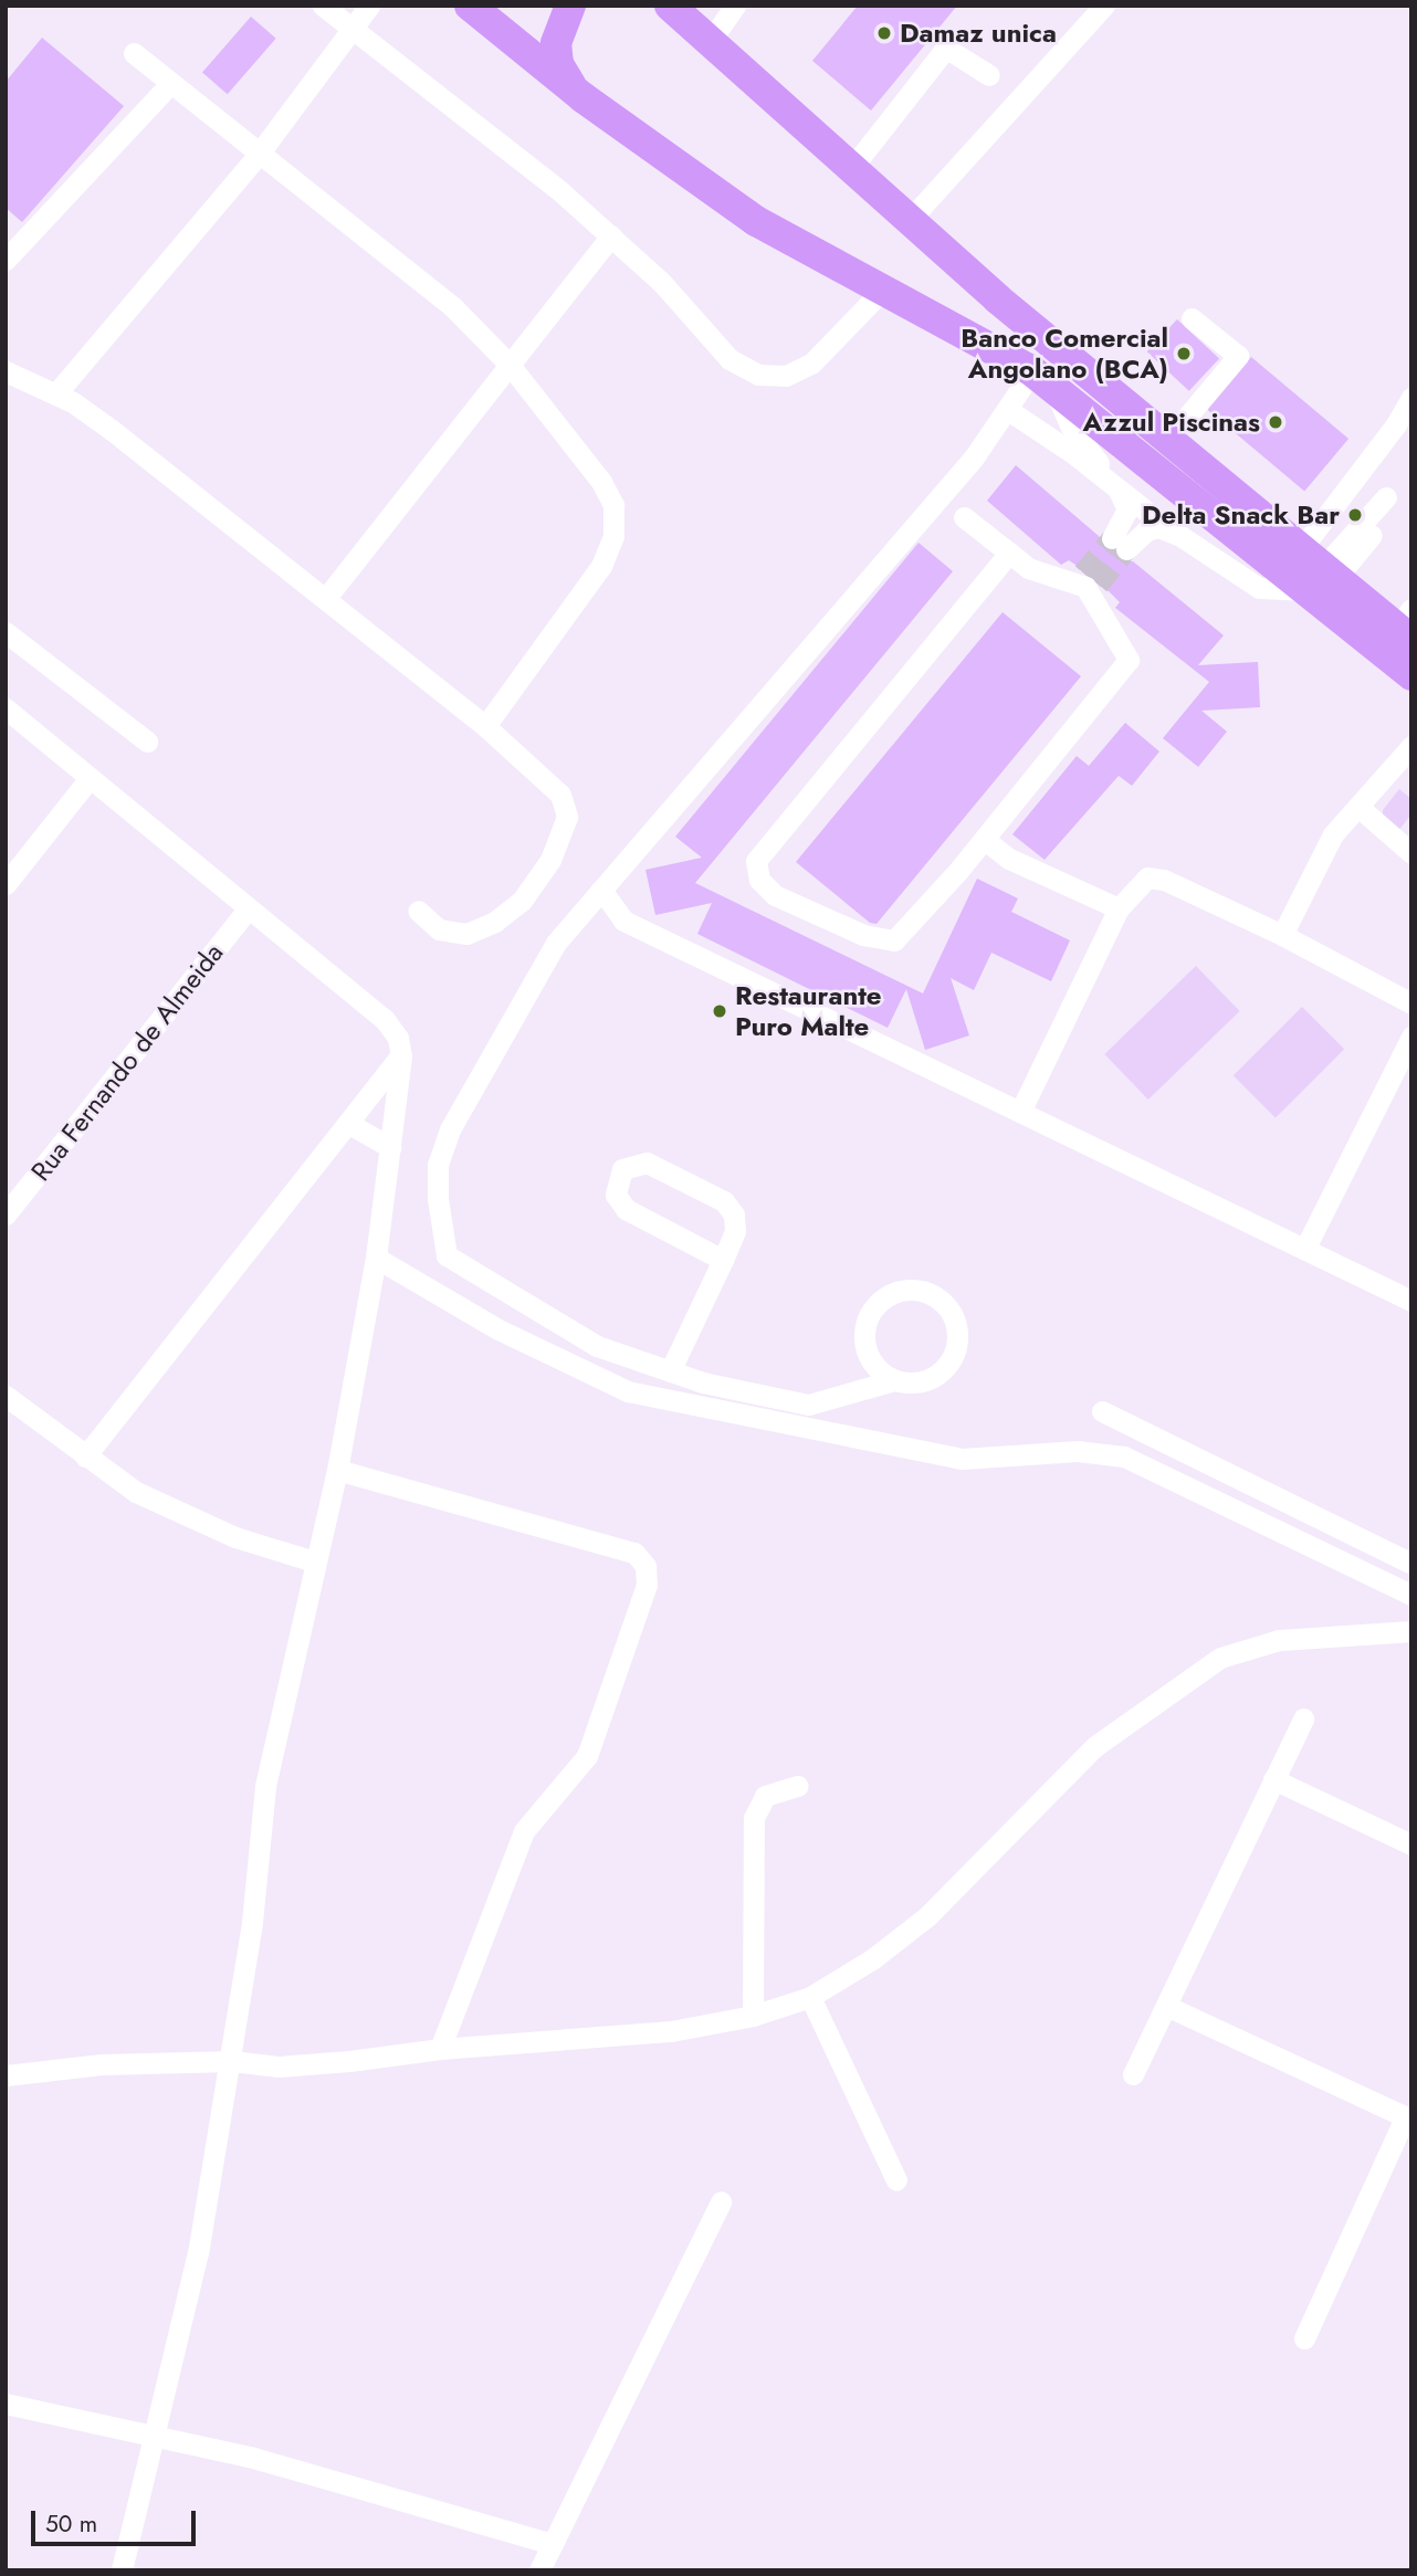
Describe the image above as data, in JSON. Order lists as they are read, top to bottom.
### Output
{
  "streets": {
    "street": ["Rua Fernando de Almeida"]
  },
  "places": [
    "Damaz unica",
    "Banco Comercial Angolano (BCA)",
    "Azzul Piscinas",
    "Delta Snack Bar",
    "Restaurante Puro Malte"
  ],
  "scale_bar": "50 m"
}
